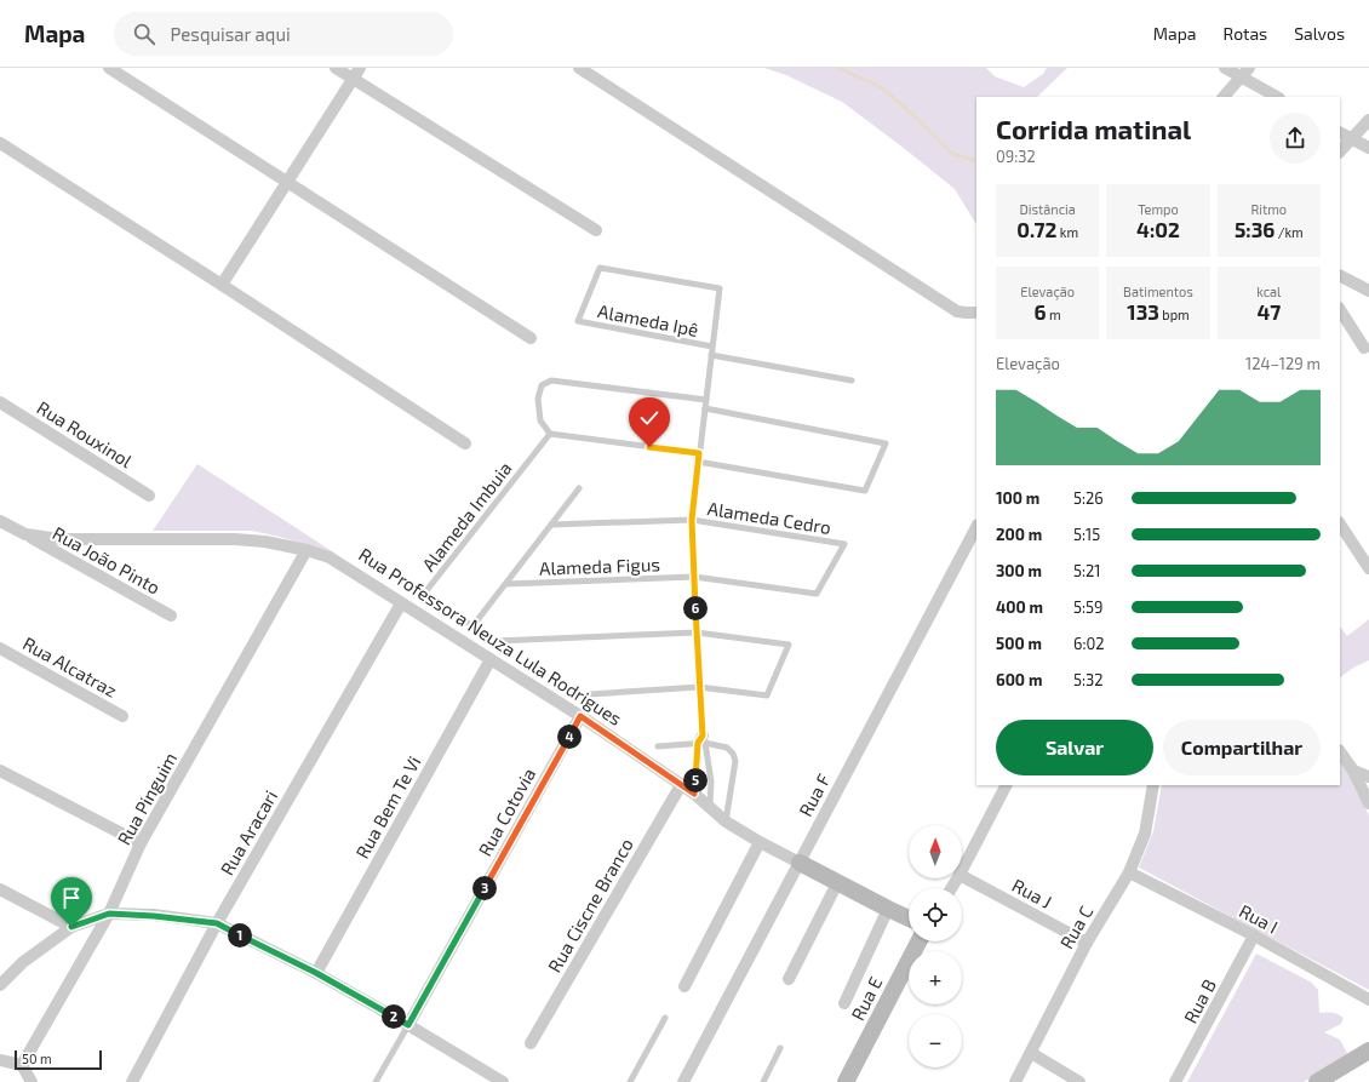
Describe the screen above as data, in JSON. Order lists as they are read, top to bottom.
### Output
{
  "streets": {
    "street": [
      "Rua Rouxinol",
      "Rua João Pinto",
      "Rua Professora Neuza Lula Rodrigues",
      "Rua Alcatraz",
      "Rua F",
      "Rua Pinguim",
      "Rua Bem Te Vi",
      "Rua Cotovia",
      "Rua Aracari",
      "Rua J",
      "Rua Ciscne Branco",
      "Rua I",
      "Rua C",
      "Rua E",
      "Rua B"
    ],
    "lane": [
      "Alameda Ipê",
      "Alameda Imbuia",
      "Alameda Cedro",
      "Alameda Figus"
    ]
  },
  "crossings": [
    ["Alameda Cedro", "Alameda Figus"],
    ["Rua João Pinto", "Rua Professora Neuza Lula Rodrigues"],
    ["Rua Professora Neuza Lula Rodrigues", "Rua F"],
    ["Rua Professora Neuza Lula Rodrigues", "Rua Pinguim"],
    ["Rua Professora Neuza Lula Rodrigues", "Rua Bem Te Vi"],
    ["Rua Professora Neuza Lula Rodrigues", "Rua Cotovia"],
    ["Rua Professora Neuza Lula Rodrigues", "Rua Aracari"],
    ["Rua Professora Neuza Lula Rodrigues", "Rua Ciscne Branco"],
    ["Rua J", "Rua C"],
    ["Rua I", "Rua C"],
    ["Rua I", "Rua B"]
  ],
  "scale_bar": "50 m",
  "north": "top",
  "page": {
    "header": "Mapa",
    "search": "Pesquisar aqui",
    "nav": ["Mapa", "Rotas", "Salvos"],
    "heading": ["Corrida matinal", "09:32"],
    "stats": [
      ["Distância", "0.72 km"],
      ["Tempo", "4:02"],
      ["Ritmo", "5:36 /km"],
      ["Elevação", "6 m"],
      ["Batimentos", "133 bpm"],
      ["kcal", "47"]
    ],
    "chart": ["Elevação", "124–129 m"],
    "list": [
      {
        "name": "100 m",
        "note": "5:26"
      },
      {
        "name": "200 m",
        "note": "5:15"
      },
      {
        "name": "300 m",
        "note": "5:21"
      },
      {
        "name": "400 m",
        "note": "5:59"
      },
      {
        "name": "500 m",
        "note": "6:02"
      },
      {
        "name": "600 m",
        "note": "5:32"
      }
    ],
    "pins": [
      "6",
      "4",
      "5",
      "3",
      "1",
      "2"
    ],
    "buttons": ["Salvar", "Compartilhar"],
    "map_buttons": ["+", "−"],
    "scale": "50 m"
  }
}
